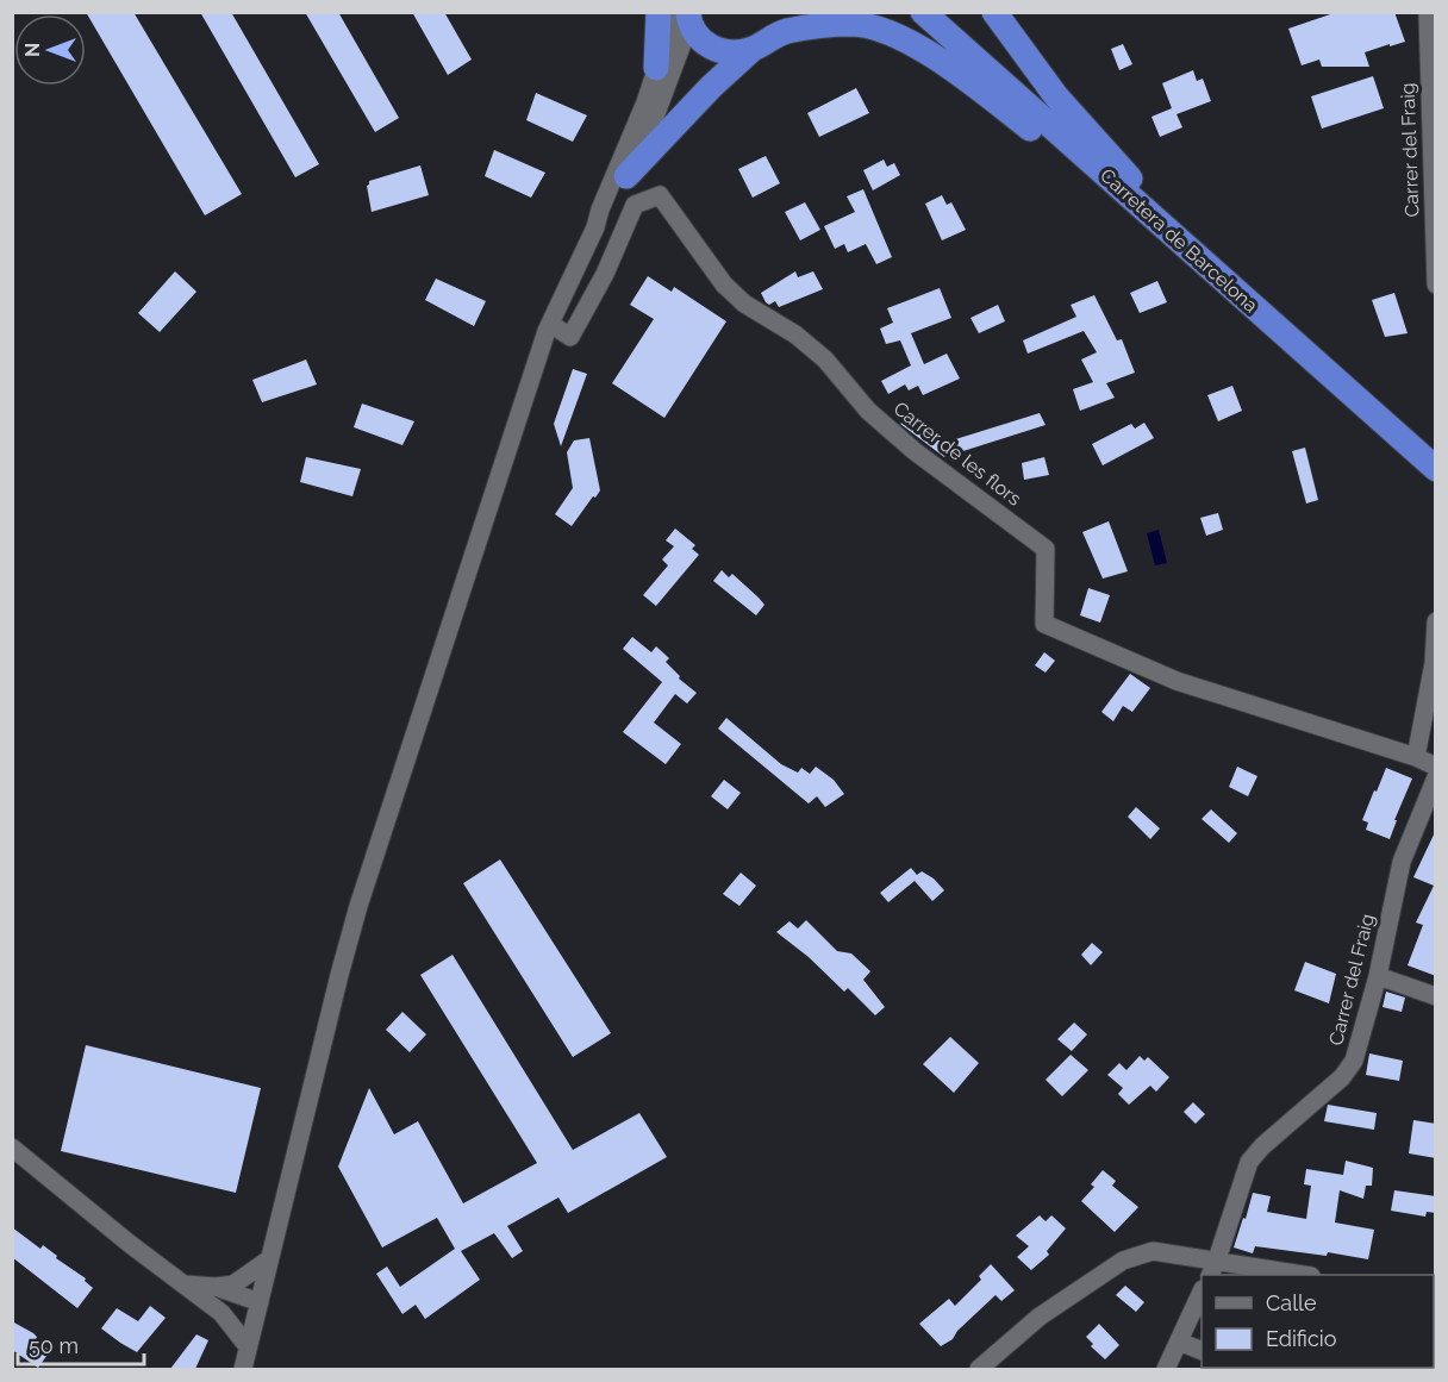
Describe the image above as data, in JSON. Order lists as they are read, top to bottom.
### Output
{
  "streets": {
    "highway": ["Carretera de Barcelona"],
    "street": ["Carrer del Fraig", "Carrer de les flors"]
  },
  "legend": ["Calle", "Edificio"],
  "scale_bar": "50 m",
  "north": "left"
}
